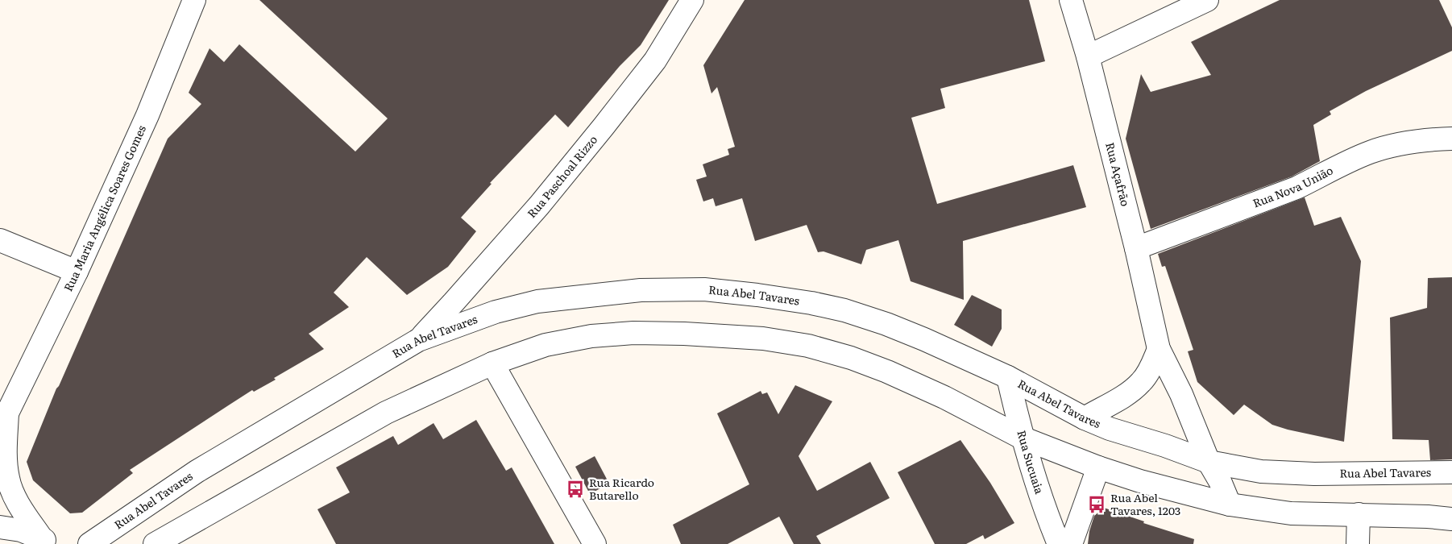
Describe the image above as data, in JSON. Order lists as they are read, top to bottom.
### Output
{
  "streets": {
    "street": [
      "Rua Açafrão",
      "Rua Paschoal Rizzo",
      "Rua Nova União",
      "Rua Maria Angélica Soares Gomes",
      "Rua Abel Tavares",
      "Rua Sucuaia"
    ]
  },
  "crossings": [
    ["Rua Açafrão", "Rua Nova União"],
    ["Rua Açafrão", "Rua Abel Tavares"],
    ["Rua Paschoal Rizzo", "Rua Abel Tavares"],
    ["Rua Abel Tavares", "Rua Sucuaia"]
  ],
  "places": {
    "bus stop": ["Rua Ricardo Butarello", "Rua Abel Tavares, 1203"]
  }
}
